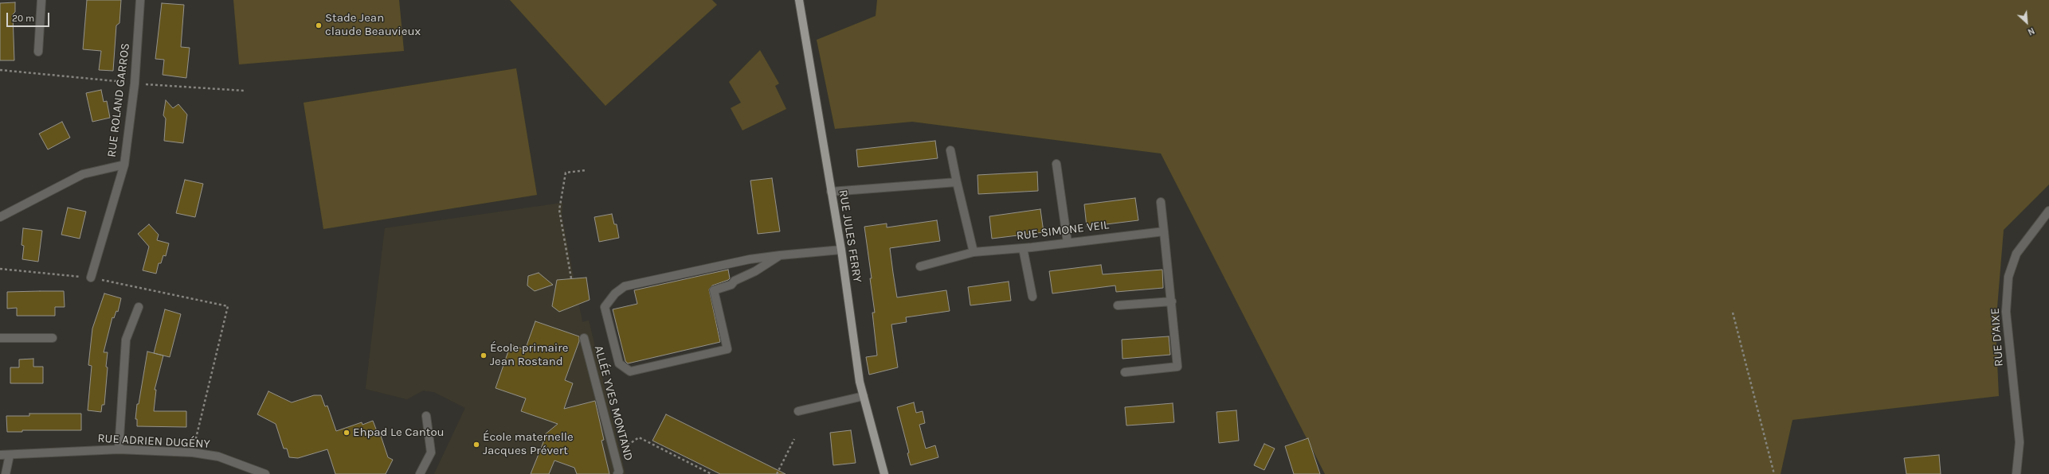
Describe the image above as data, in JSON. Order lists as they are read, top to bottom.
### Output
{
  "streets": {
    "main road": ["RUE JULES FERRY"],
    "street": [
      "RUE ROLAND GARROS",
      "RUE SIMONE VEIL",
      "RUE D'AIXE",
      "ALLÉE YVES MONTAND",
      "RUE ADRIEN DUGÉNY"
    ]
  },
  "places": [
    "Stade Jean claude Beauvieux",
    "École primaire Jean Rostand",
    "Ehpad Le Cantou",
    "École maternelle Jacques Prévert"
  ],
  "scale_bar": "20 m",
  "north": "bottom right"
}
